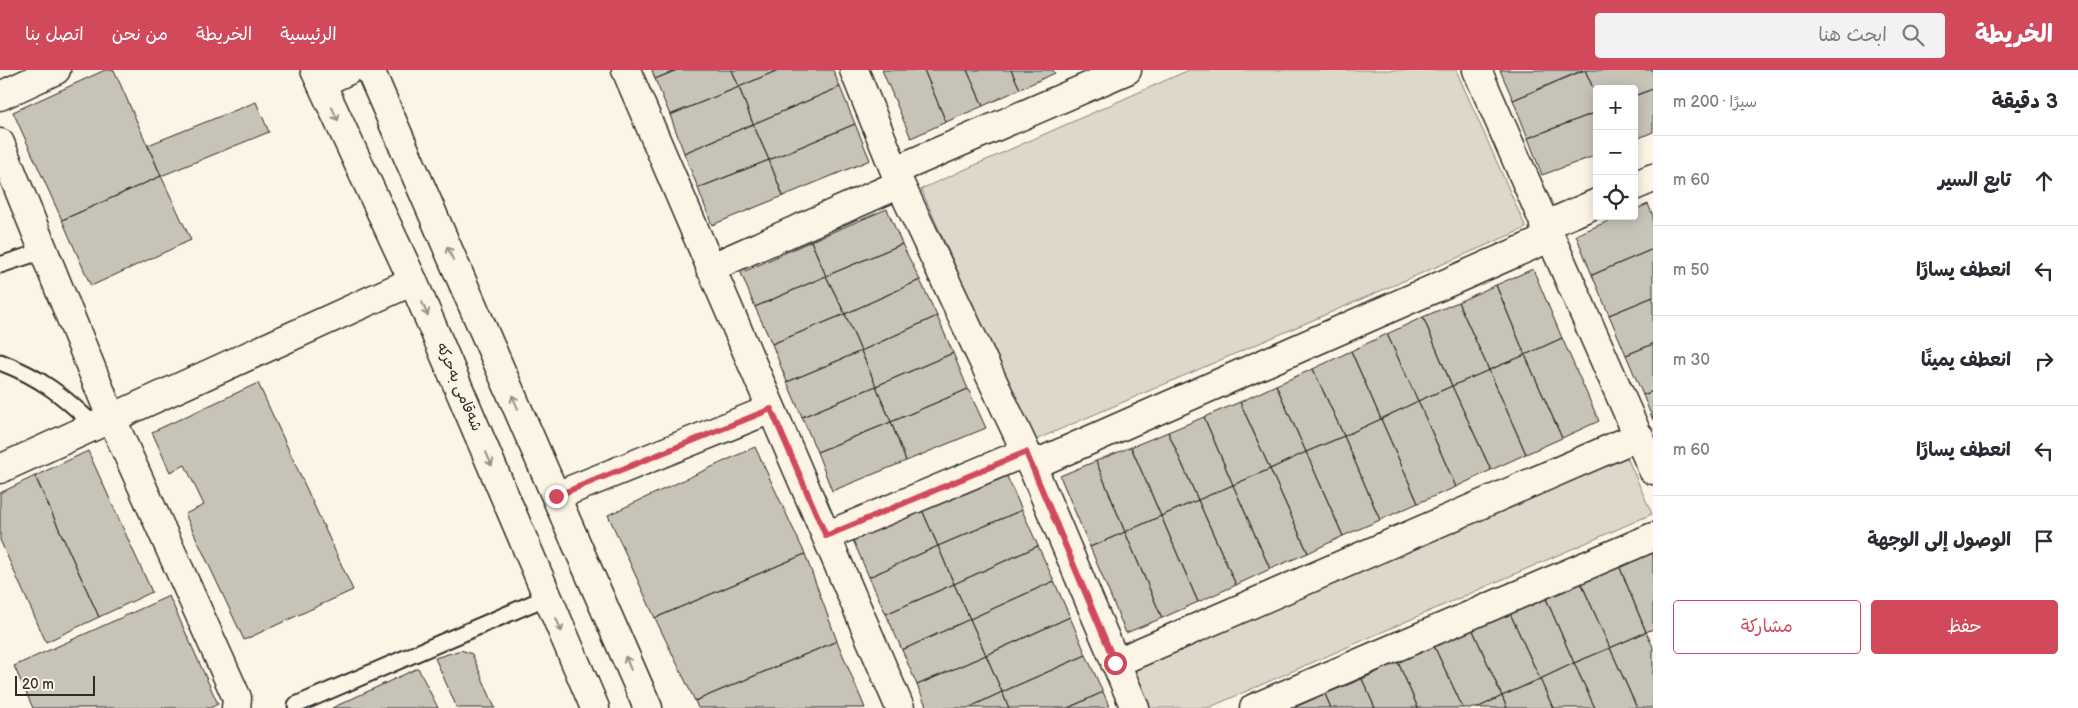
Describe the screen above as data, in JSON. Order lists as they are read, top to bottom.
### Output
{
  "streets": {
    "street": ["شەقامی بەحرکە"]
  },
  "scale_bar": "20 m",
  "page": {
    "header": "الخريطة",
    "search": "ابحث هنا",
    "nav": [
      "الرئيسية",
      "الخريطة",
      "من نحن",
      "اتصل بنا"
    ],
    "heading": ["3 دقيقة", "سيرًا · 200 m"],
    "map_buttons": ["+", "−"],
    "list": [
      ["تابع السير", "60 m"],
      ["انعطف يسارًا", "50 m"],
      ["انعطف يمينًا", "30 m"],
      ["انعطف يسارًا", "60 m"],
      "الوصول إلى الوجهة"
    ],
    "buttons": ["حفظ", "مشاركة"],
    "scale": "20 m"
  }
}
